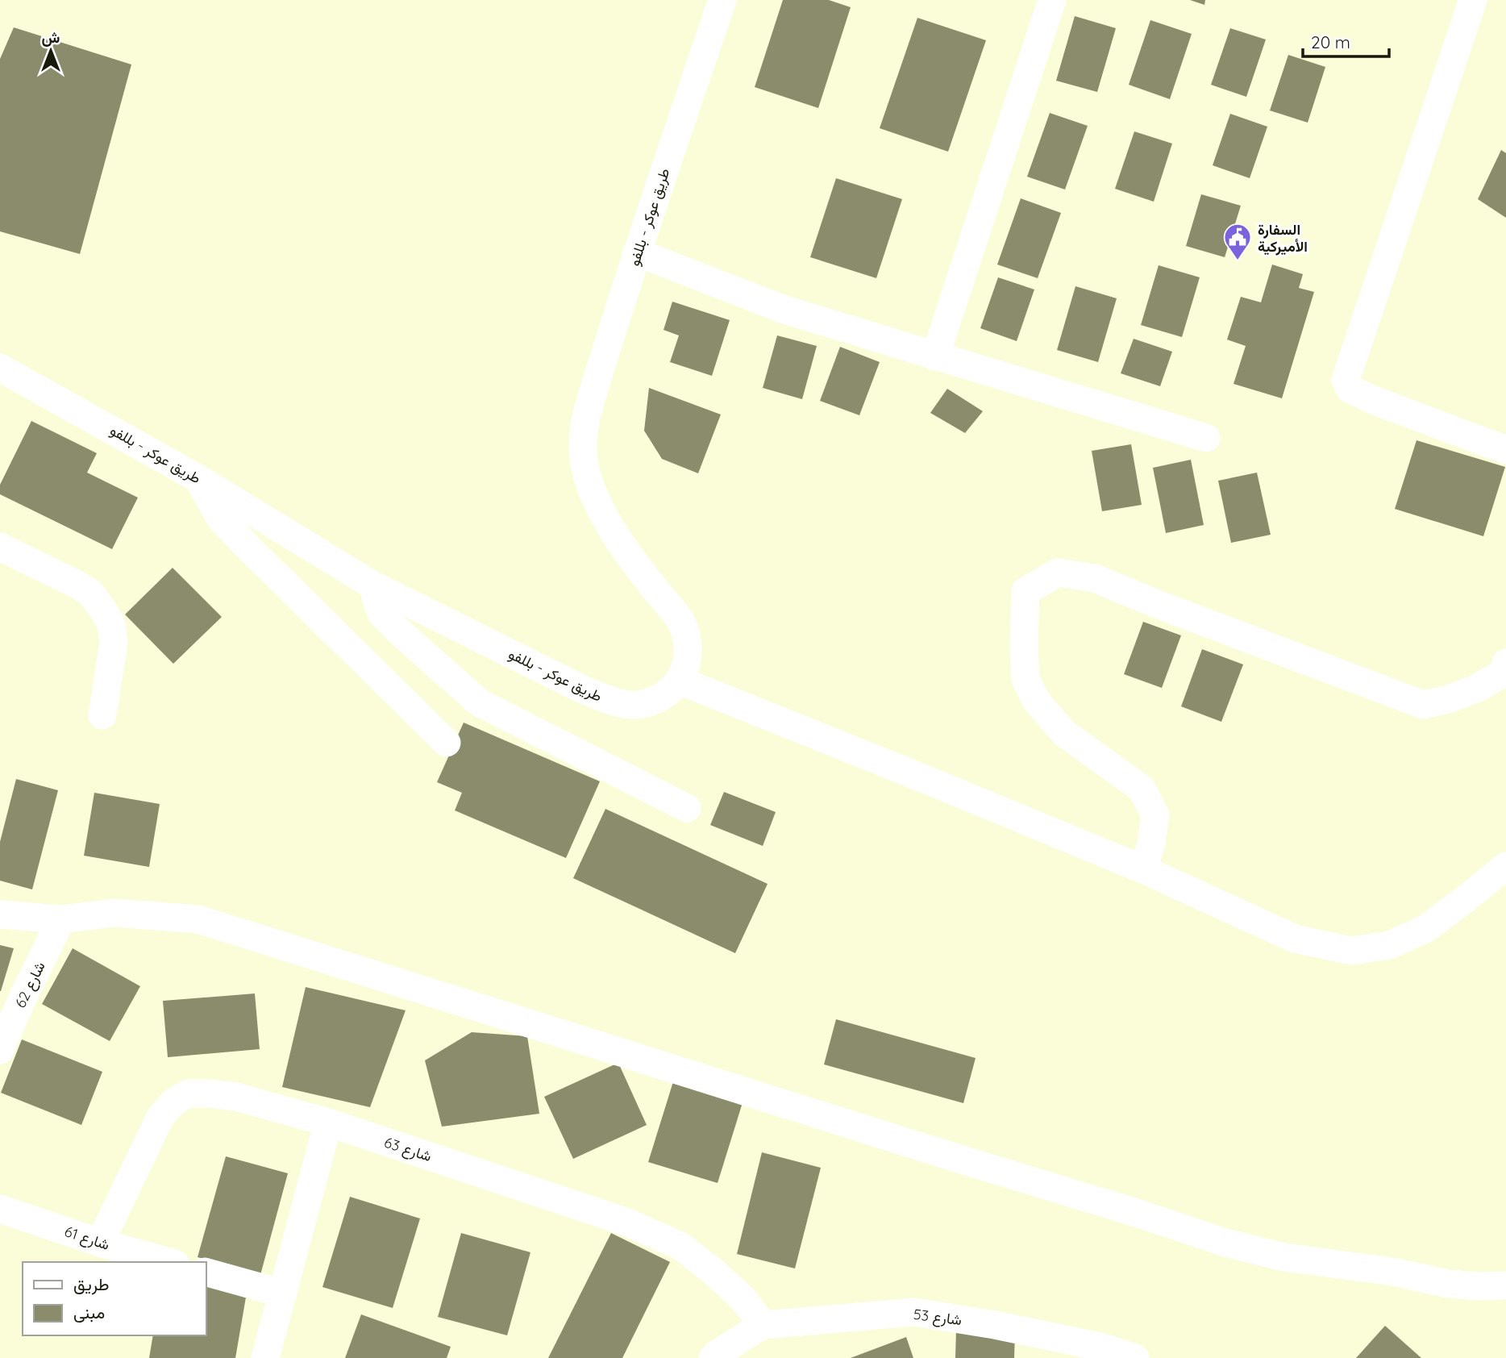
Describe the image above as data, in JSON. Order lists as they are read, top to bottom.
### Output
{
  "streets": {
    "street": [
      "طريق عوكر - بللفو",
      "شارع 62",
      "شارع 63",
      "شارع 61",
      "شارع 53"
    ]
  },
  "crossings": [
    ["شارع 63", "شارع 61"],
    ["شارع 63", "شارع 53"]
  ],
  "places": {
    "public building": ["السفارة الأميركية"]
  },
  "legend": ["طريق", "مبنى"],
  "scale_bar": "20 m",
  "north": "top"
}
